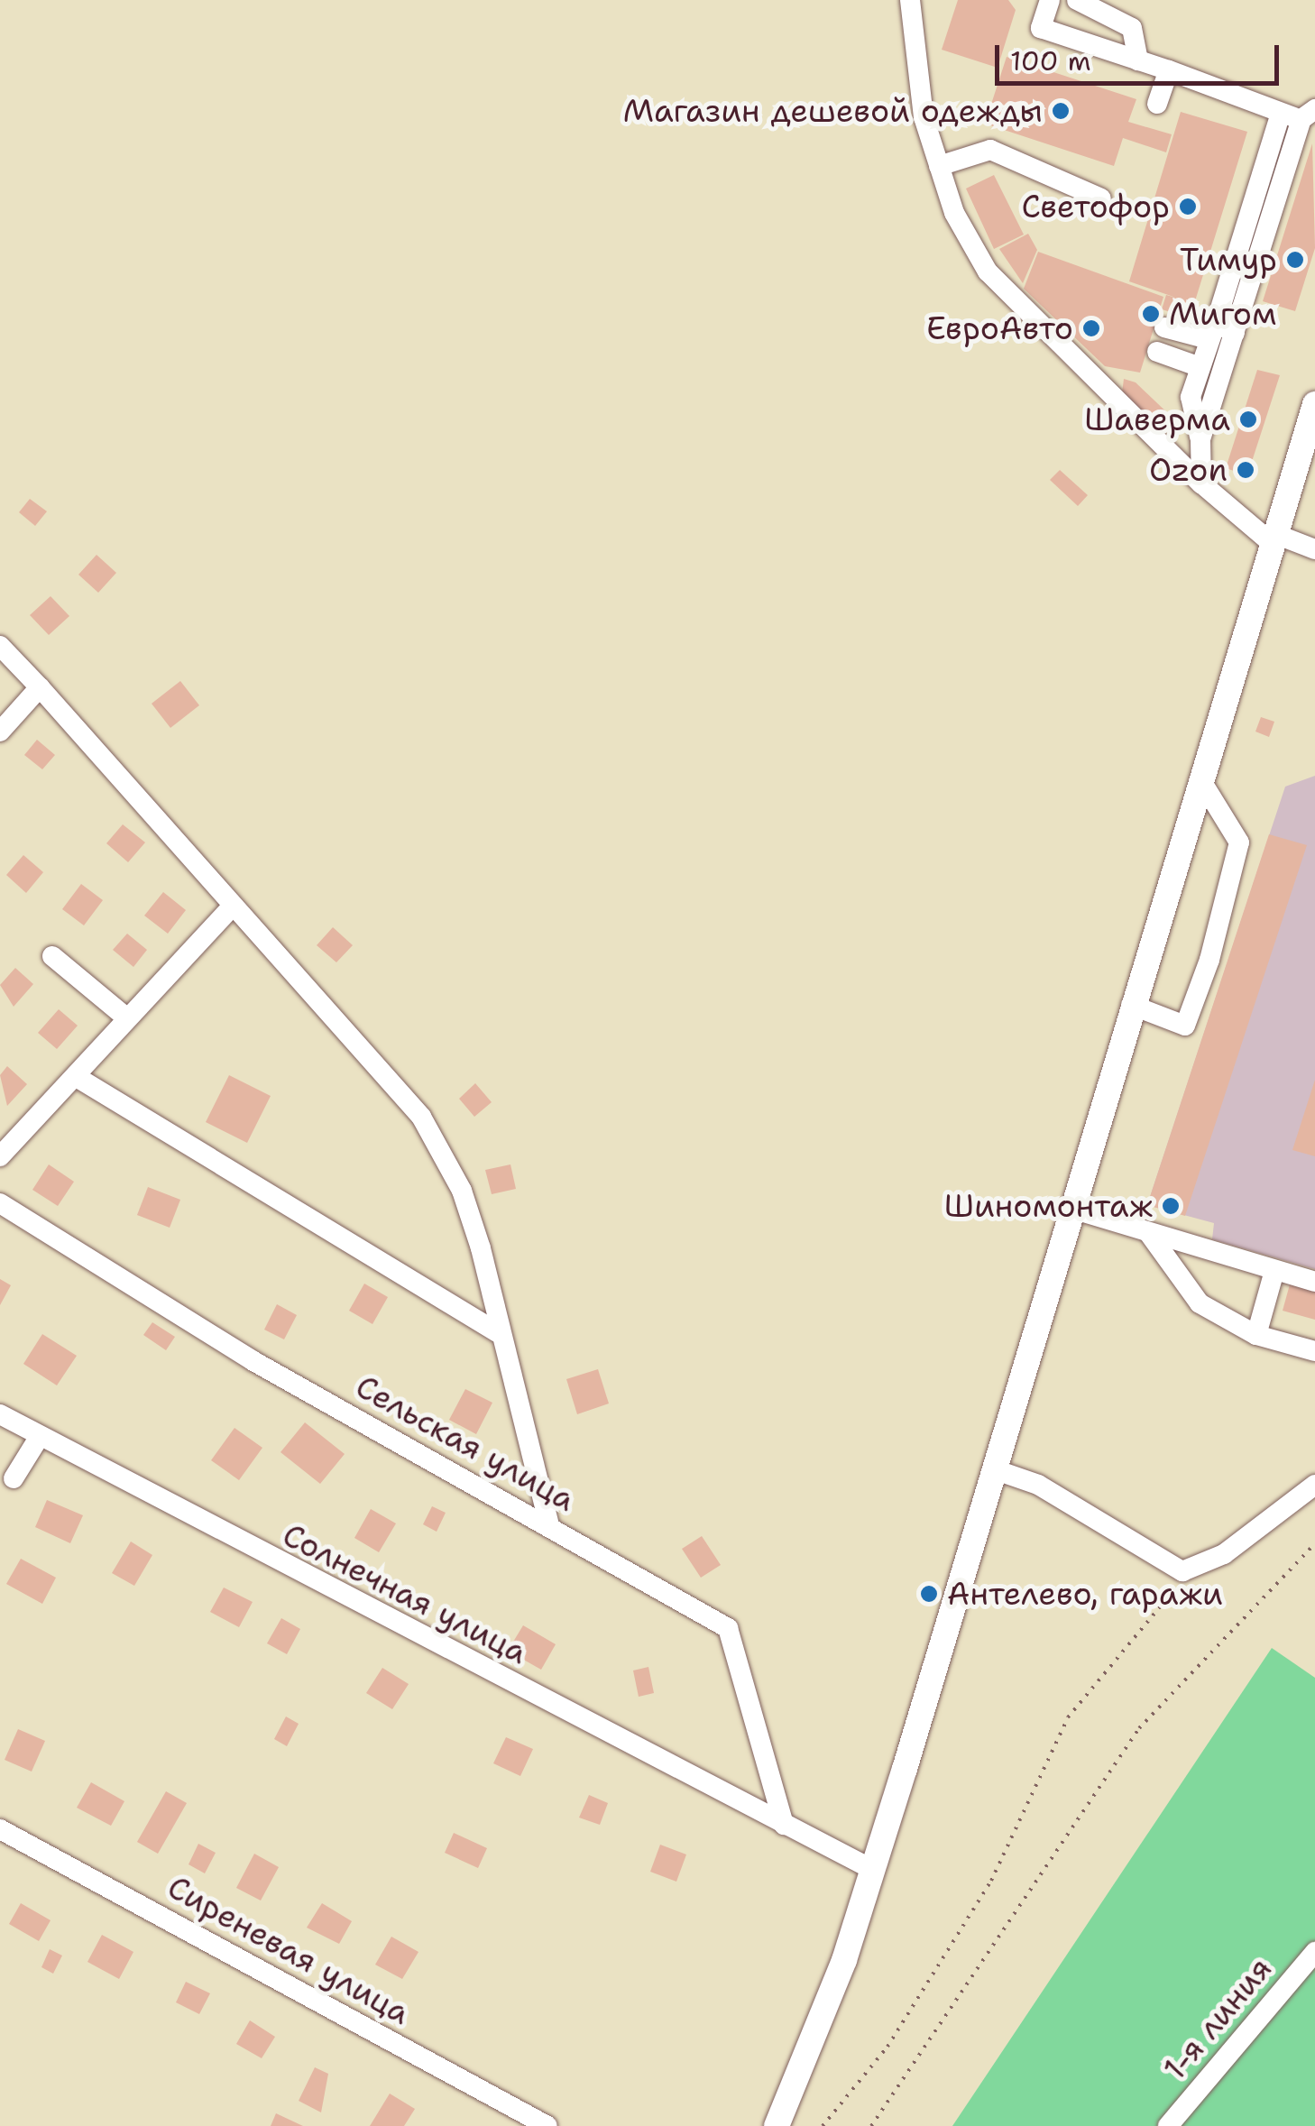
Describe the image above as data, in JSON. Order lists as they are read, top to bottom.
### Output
{
  "streets": {
    "street": [
      "Сельская улица",
      "Солнечная улица",
      "Сиреневая улица",
      "1-я линия"
    ]
  },
  "crossings": [
    ["Сельская улица", "Солнечная улица"]
  ],
  "places": [
    "Магазин дешевой одежды",
    "Светофор",
    "Тимур",
    "Мигом",
    "ЕвроАвто",
    "Шаверма",
    "Ozon",
    "Шиномонтаж",
    "Антелево, гаражи"
  ],
  "scale_bar": "100 m"
}
